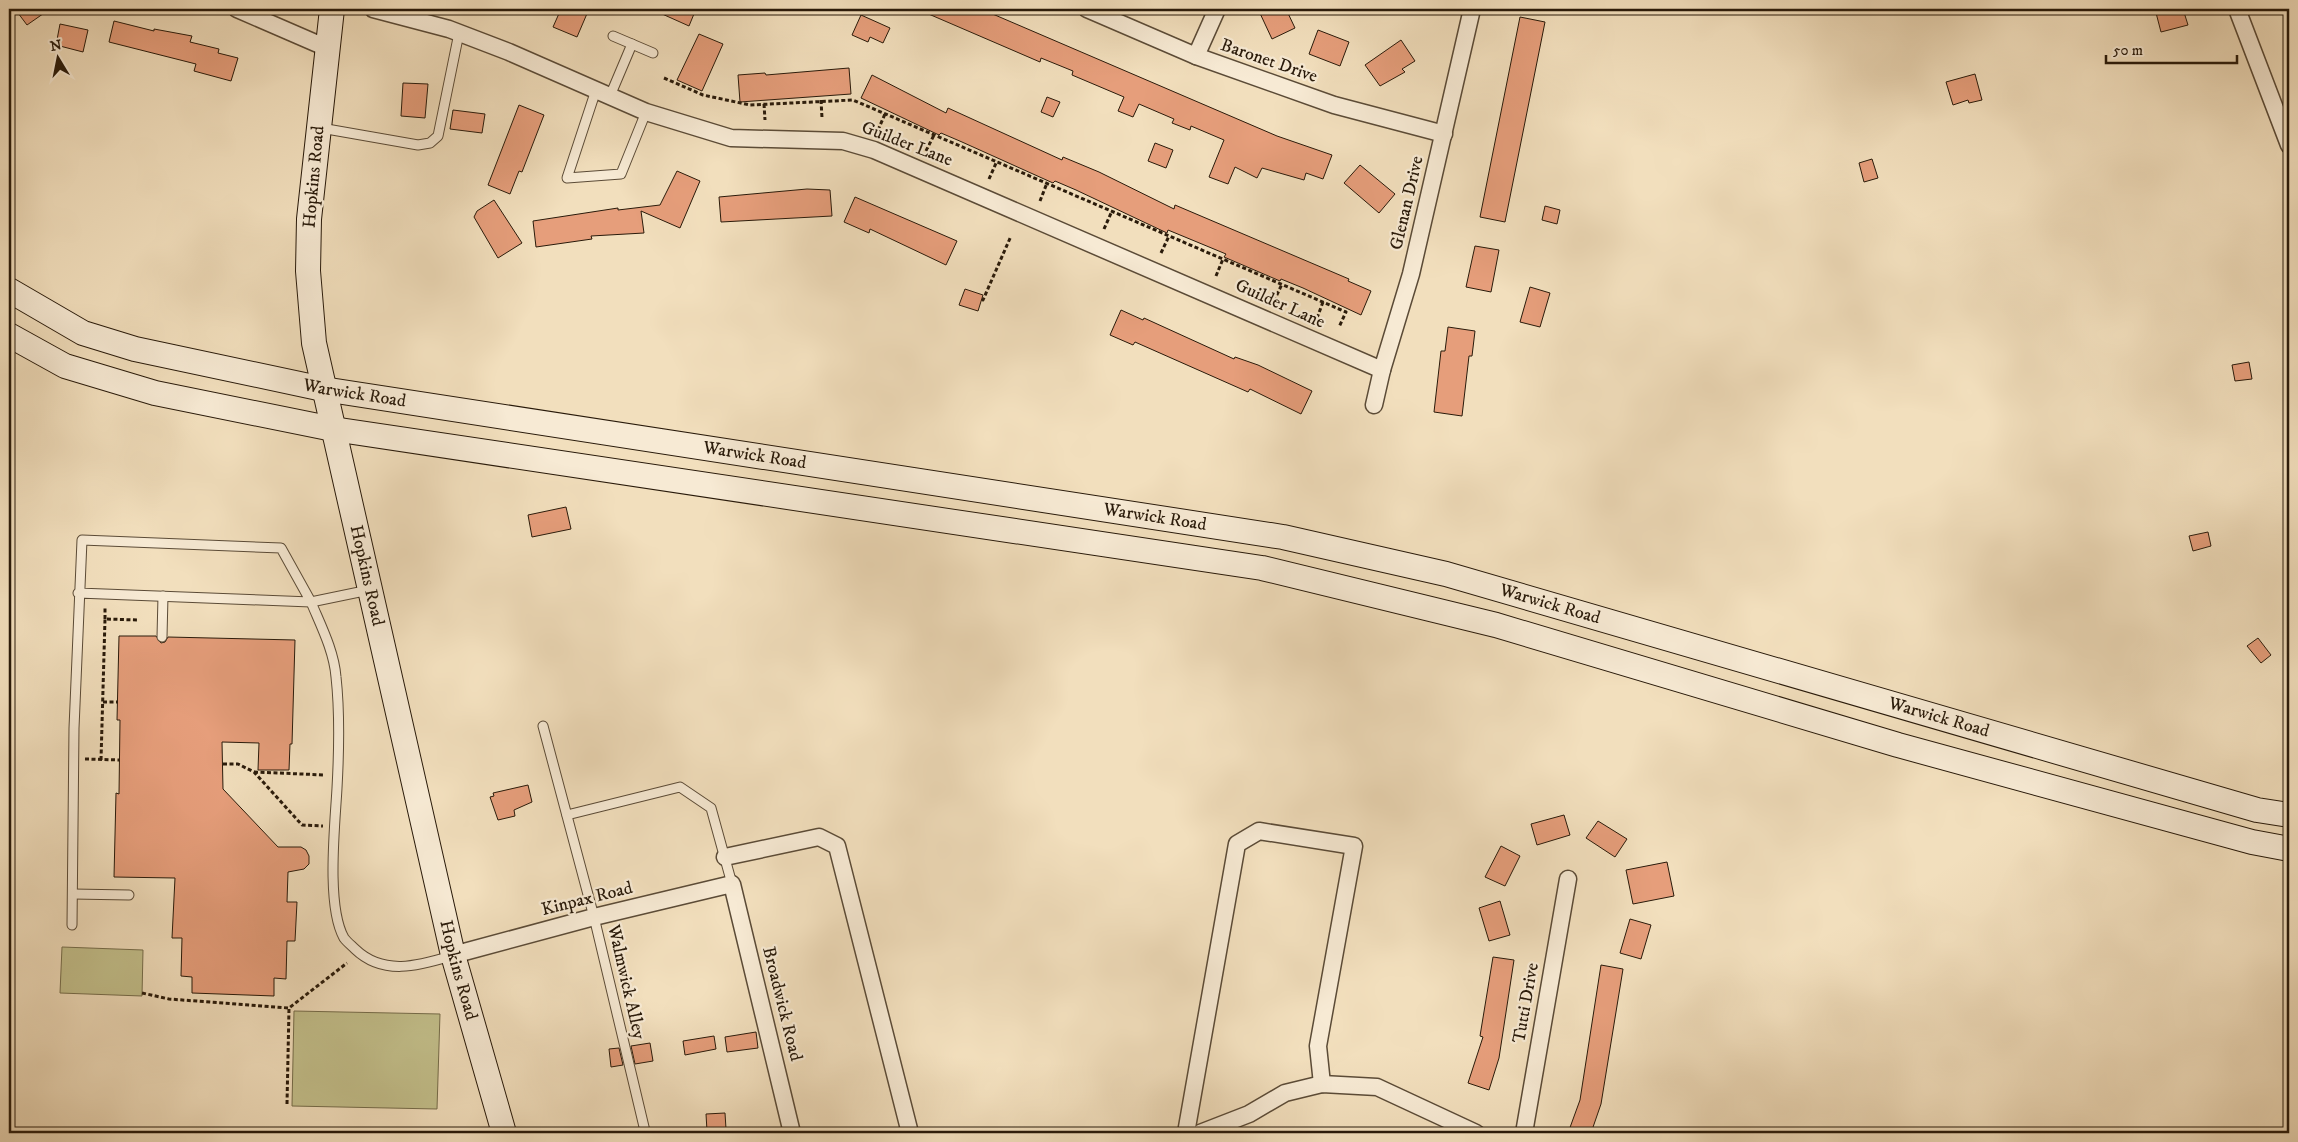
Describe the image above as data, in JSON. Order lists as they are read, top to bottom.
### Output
{
  "streets": {
    "main road": ["Hopkins Road", "Warwick Road"],
    "street": [
      "Baronet Drive",
      "Guilder Lane",
      "Glenan Drive",
      "Kinpax Road",
      "Tutti Drive",
      "Broadwick Road"
    ],
    "lane": ["Walmwick Alley"]
  },
  "crossings": [
    ["Baronet Drive", "Glenan Drive"],
    ["Guilder Lane", "Glenan Drive"],
    ["Hopkins Road", "Warwick Road"],
    ["Hopkins Road", "Kinpax Road"],
    ["Kinpax Road", "Walmwick Alley"],
    ["Kinpax Road", "Broadwick Road"]
  ],
  "scale_bar": "50 m",
  "north": "top"
}
